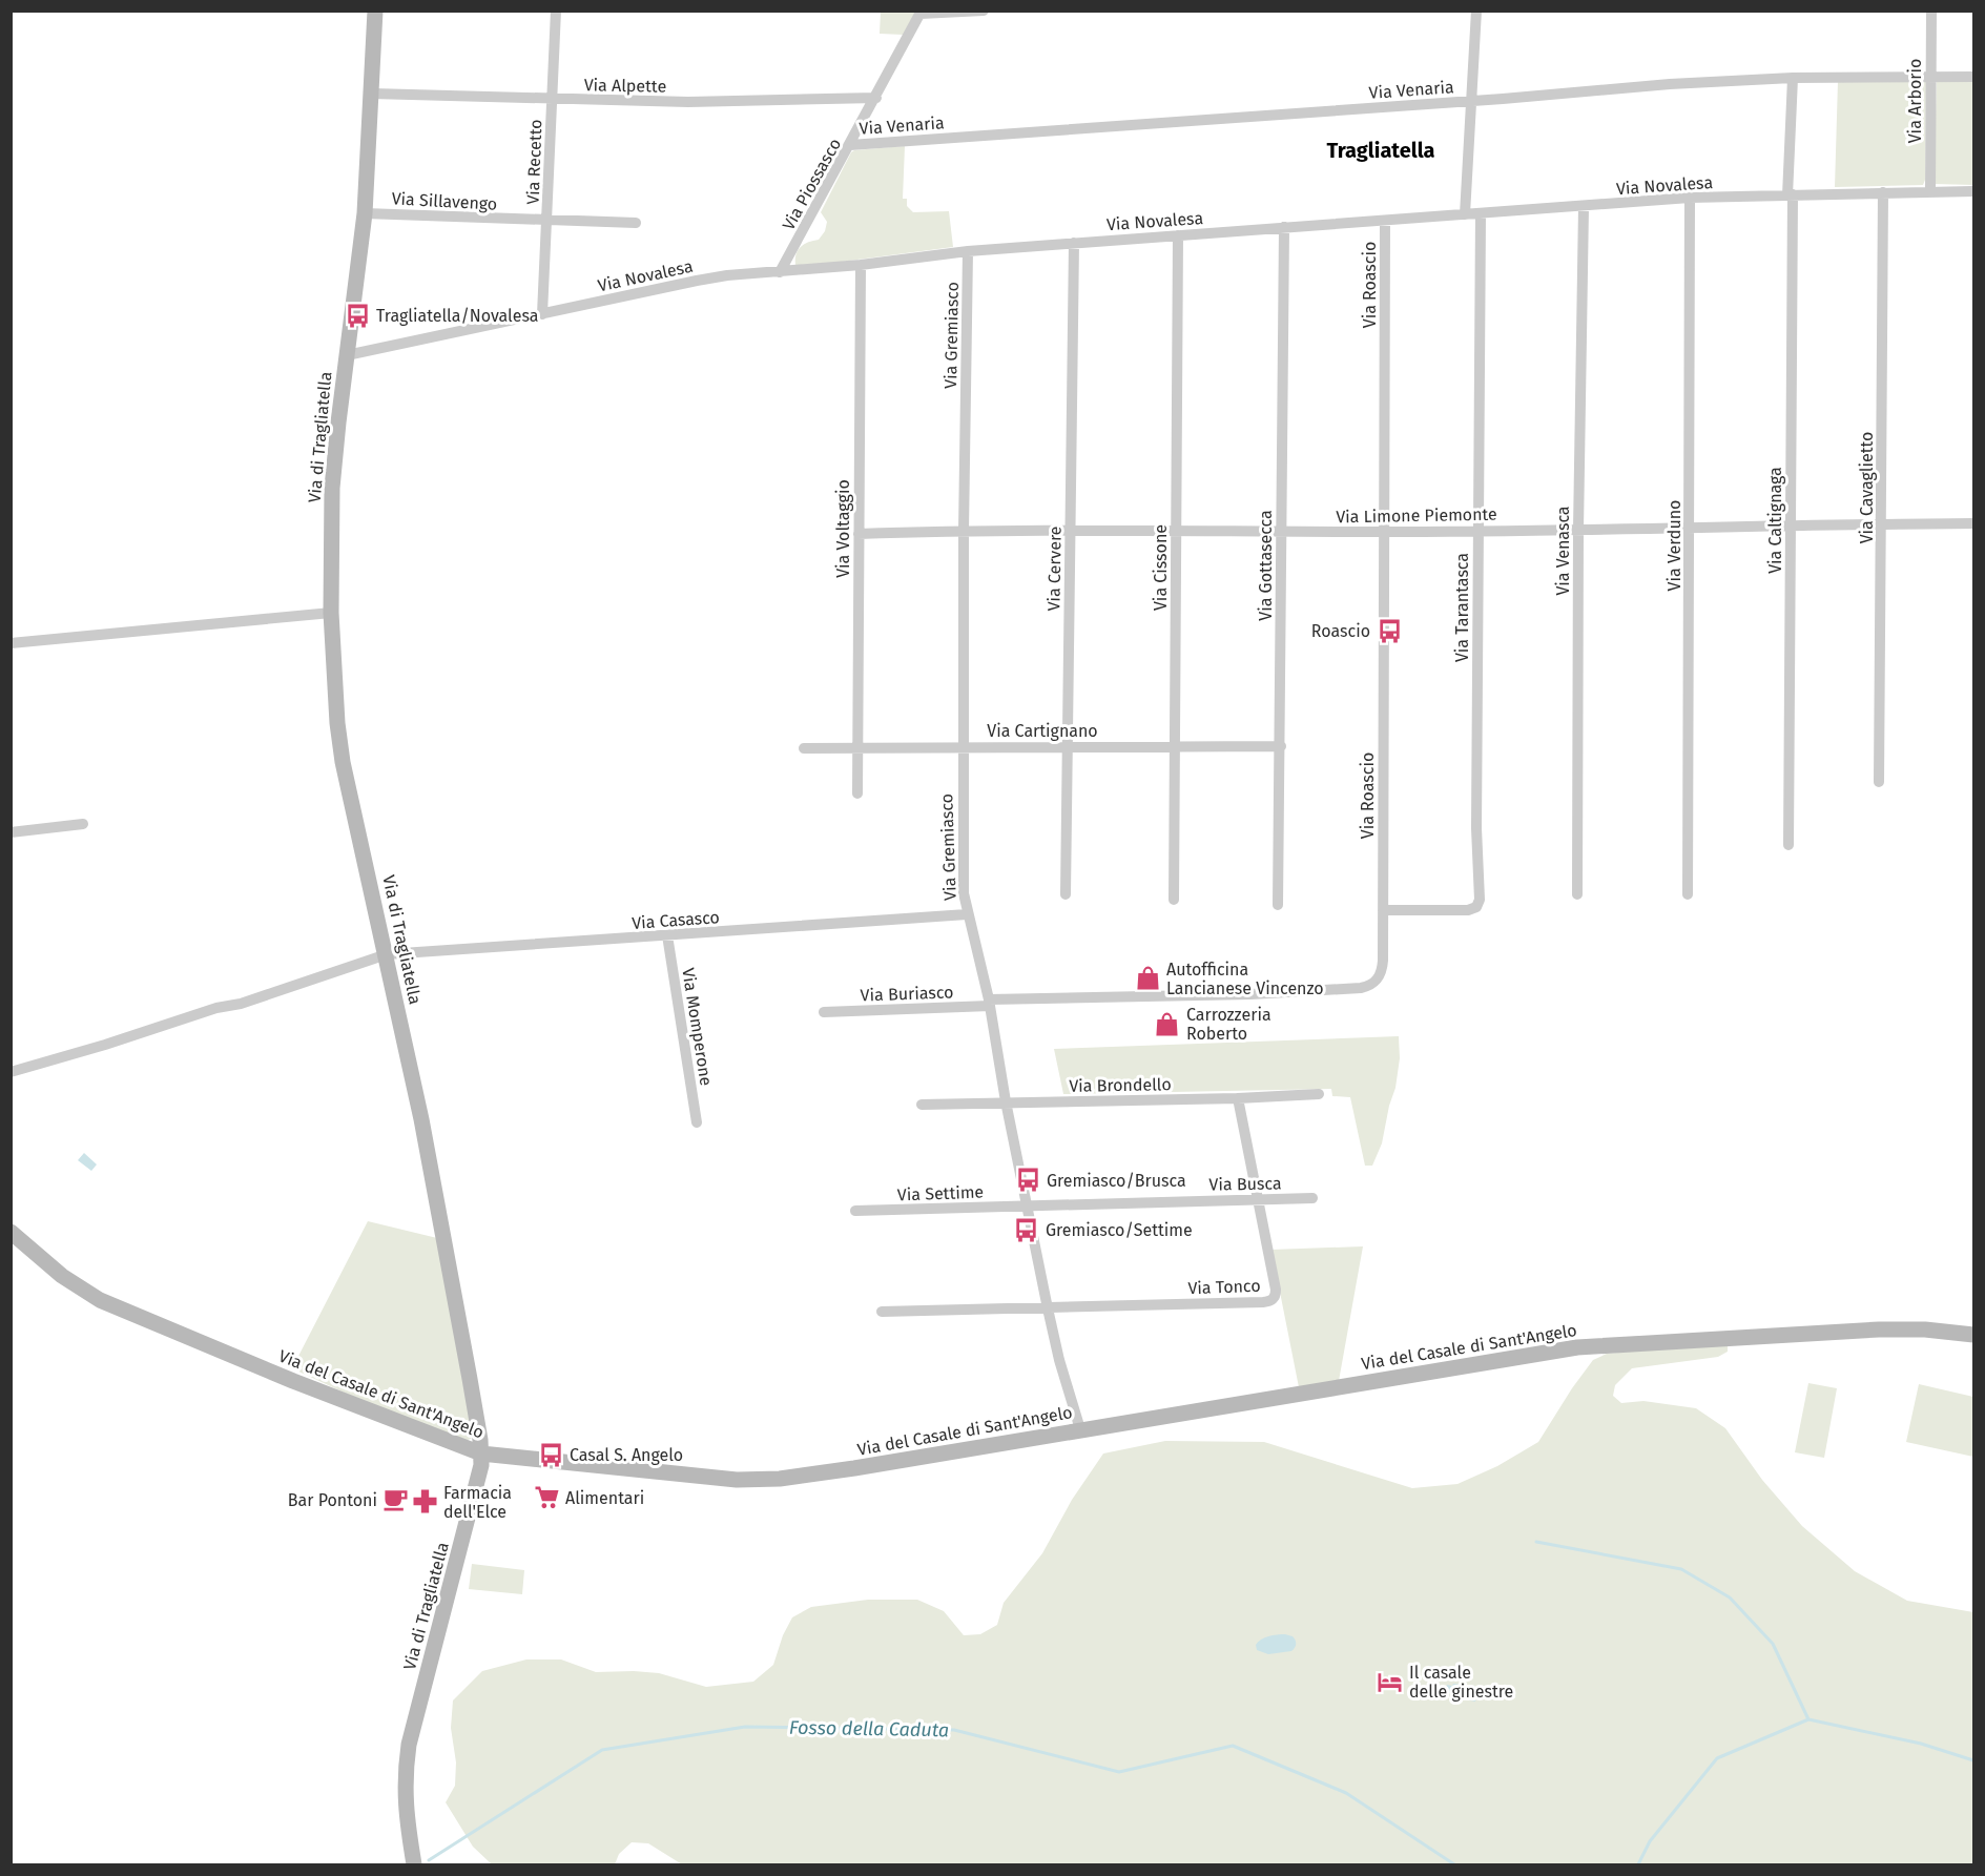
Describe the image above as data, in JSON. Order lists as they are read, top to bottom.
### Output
{
  "streets": {
    "main road": ["Via di Tragliatella", "Via del Casale di Sant'Angelo"],
    "street": [
      "Via Alpette",
      "Via Venaria",
      "Via Arborio",
      "Via Recetto",
      "Via Piossasco",
      "Via Novalesa",
      "Via Sillavengo",
      "Via Roascio",
      "Via Gremiasco",
      "Via Cavaglietto",
      "Via Limone Piemonte",
      "Via Caltignaga",
      "Via Voltaggio",
      "Via Verduno",
      "Via Venasca",
      "Via Gottasecca",
      "Via Cissone",
      "Via Cervere",
      "Via Tarantasca",
      "Via Cartignano",
      "Via Casasco",
      "Via Buriasco",
      "Via Momperone",
      "Via Brondello",
      "Via Busca",
      "Via Settime",
      "Via Tonco"
    ]
  },
  "crossings": [
    ["Via Alpette", "Via Recetto"],
    ["Via Alpette", "Via Piossasco"],
    ["Via Alpette", "Via di Tragliatella"],
    ["Via Venaria", "Via Arborio"],
    ["Via Venaria", "Via Piossasco"],
    ["Via Venaria", "Via Caltignaga"],
    ["Via Arborio", "Via Novalesa"],
    ["Via Recetto", "Via Novalesa"],
    ["Via Recetto", "Via Sillavengo"],
    ["Via Piossasco", "Via Novalesa"],
    ["Via Novalesa", "Via Roascio"],
    ["Via Novalesa", "Via Gremiasco"],
    ["Via Novalesa", "Via di Tragliatella"],
    ["Via Novalesa", "Via Cavaglietto"],
    ["Via Novalesa", "Via Caltignaga"],
    ["Via Novalesa", "Via Voltaggio"],
    ["Via Novalesa", "Via Verduno"],
    ["Via Novalesa", "Via Venasca"],
    ["Via Novalesa", "Via Gottasecca"],
    ["Via Novalesa", "Via Cissone"],
    ["Via Novalesa", "Via Cervere"],
    ["Via Novalesa", "Via Tarantasca"],
    ["Via Sillavengo", "Via di Tragliatella"],
    ["Via Roascio", "Via Gremiasco"],
    ["Via Roascio", "Via Limone Piemonte"],
    ["Via Roascio", "Via Tarantasca"],
    ["Via Roascio", "Via Buriasco"],
    ["Via Gremiasco", "Via Limone Piemonte"],
    ["Via Gremiasco", "Via Cartignano"],
    ["Via Gremiasco", "Via Casasco"],
    ["Via Gremiasco", "Via Buriasco"],
    ["Via Gremiasco", "Via Brondello"],
    ["Via Gremiasco", "Via Busca"],
    ["Via Gremiasco", "Via Settime"],
    ["Via Gremiasco", "Via Tonco"],
    ["Via Gremiasco", "Via del Casale di Sant'Angelo"],
    ["Via di Tragliatella", "Via Casasco"],
    ["Via di Tragliatella", "Via del Casale di Sant'Angelo"],
    ["Via Cavaglietto", "Via Limone Piemonte"],
    ["Via Limone Piemonte", "Via Caltignaga"],
    ["Via Limone Piemonte", "Via Voltaggio"],
    ["Via Limone Piemonte", "Via Verduno"],
    ["Via Limone Piemonte", "Via Venasca"],
    ["Via Limone Piemonte", "Via Gottasecca"],
    ["Via Limone Piemonte", "Via Cissone"],
    ["Via Limone Piemonte", "Via Cervere"],
    ["Via Limone Piemonte", "Via Tarantasca"],
    ["Via Voltaggio", "Via Cartignano"],
    ["Via Gottasecca", "Via Cartignano"],
    ["Via Cissone", "Via Cartignano"],
    ["Via Cervere", "Via Cartignano"],
    ["Via Casasco", "Via Momperone"],
    ["Via Brondello", "Via Tonco"],
    ["Via Busca", "Via Settime"],
    ["Via Busca", "Via Tonco"]
  ],
  "districts": ["Tragliatella"],
  "water": ["Fosso della Caduta"],
  "places": {
    "bus stop": [
      "Tragliatella/Novalesa",
      "Roascio",
      "Gremiasco/Brusca",
      "Gremiasco/Settime",
      "Casal S. Angelo"
    ],
    "shop": ["Autofficina Lancianese Vincenzo", "Carrozzeria Roberto"],
    "supermarket": ["Alimentari"],
    "cafe": ["Bar Pontoni"],
    "pharmacy": ["Farmacia dell'Elce"],
    "hotel": ["Il casale delle ginestre"]
  }
}
